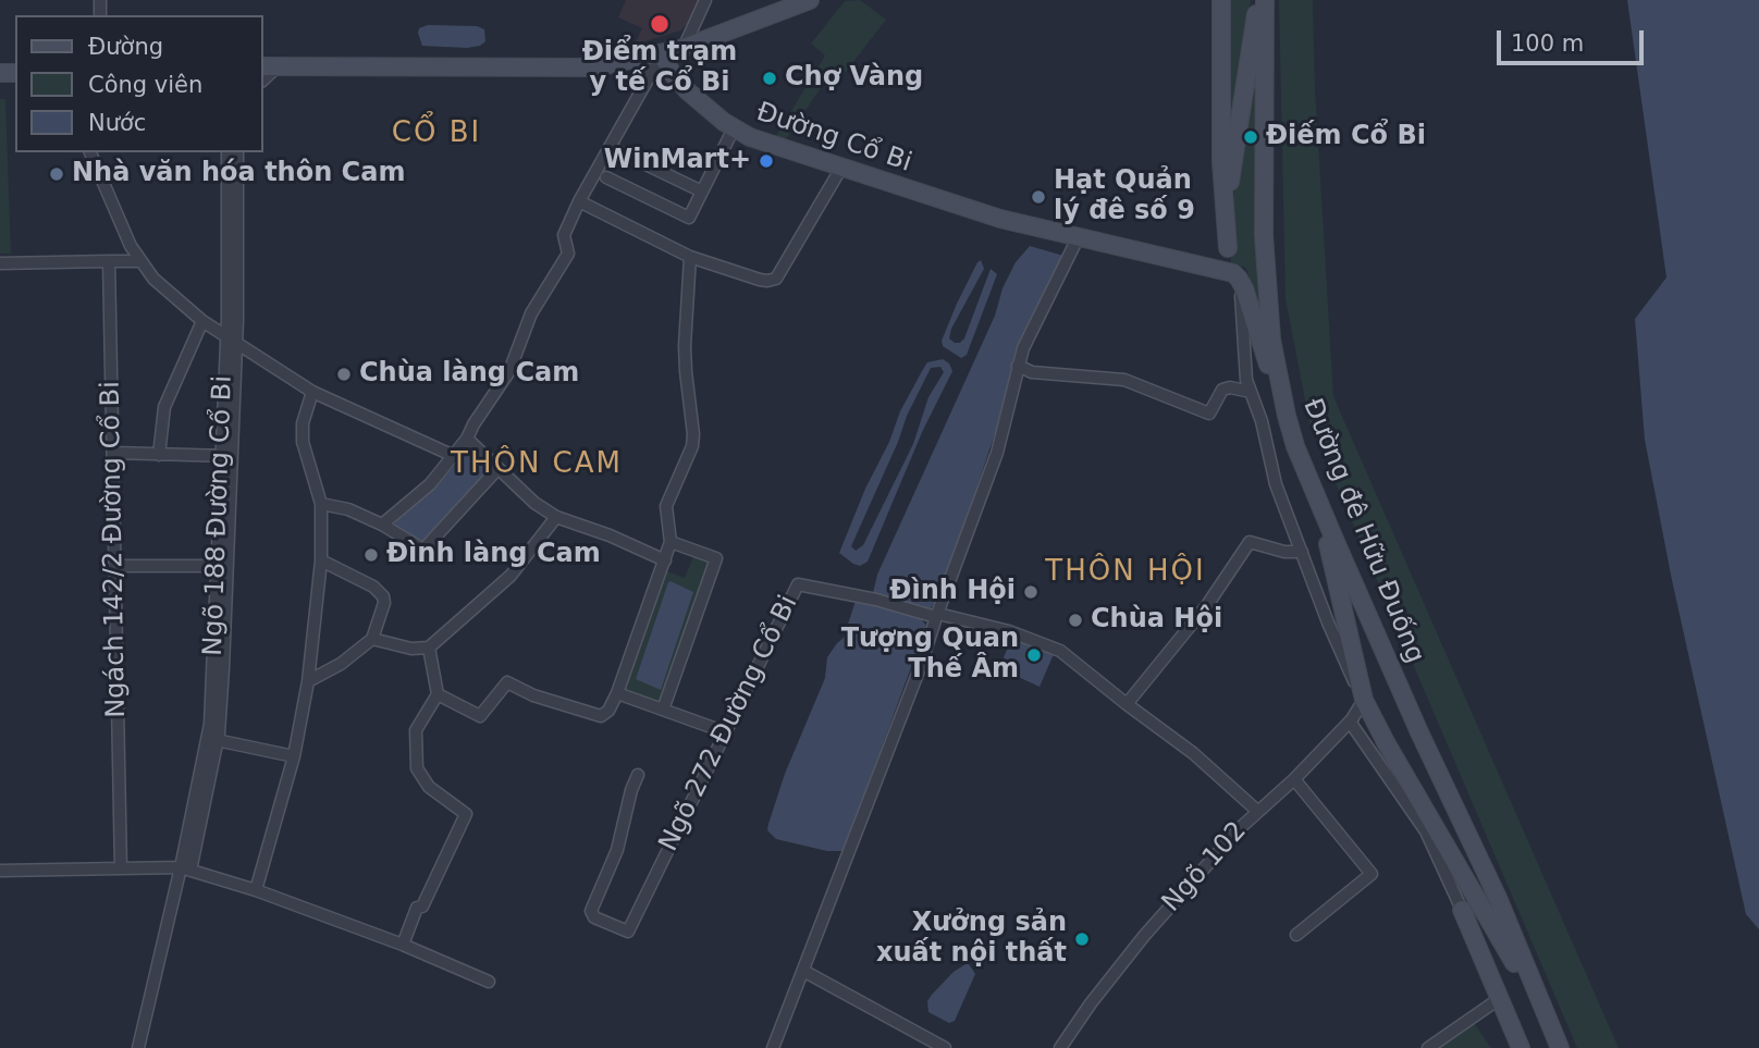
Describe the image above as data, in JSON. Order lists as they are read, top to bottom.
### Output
{
  "streets": {
    "main road": ["Đường Cổ Bi", "Đường đê Hữu Đuống"],
    "street": [
      "Ngõ 188 Đường Cổ Bi",
      "Ngách 142/2 Đường Cổ Bi",
      "Ngõ 272 Đường Cổ Bi",
      "Ngõ 102"
    ]
  },
  "districts": ["CỔ BI", "THÔN CAM", "THÔN HỘI"],
  "places": [
    "Điểm trạm y tế Cổ Bi",
    "Chợ Vàng",
    "Điếm Cổ Bi",
    "WinMart+",
    "Nhà văn hóa thôn Cam",
    "Hạt Quản lý đê số 9",
    "Chùa làng Cam",
    "Đình làng Cam",
    "Đình Hội",
    "Chùa Hội",
    "Tượng Quan Thế Âm",
    "Xưởng sản xuất nội thất"
  ],
  "legend": ["Đường", "Công viên", "Nước"],
  "scale_bar": "100 m"
}
